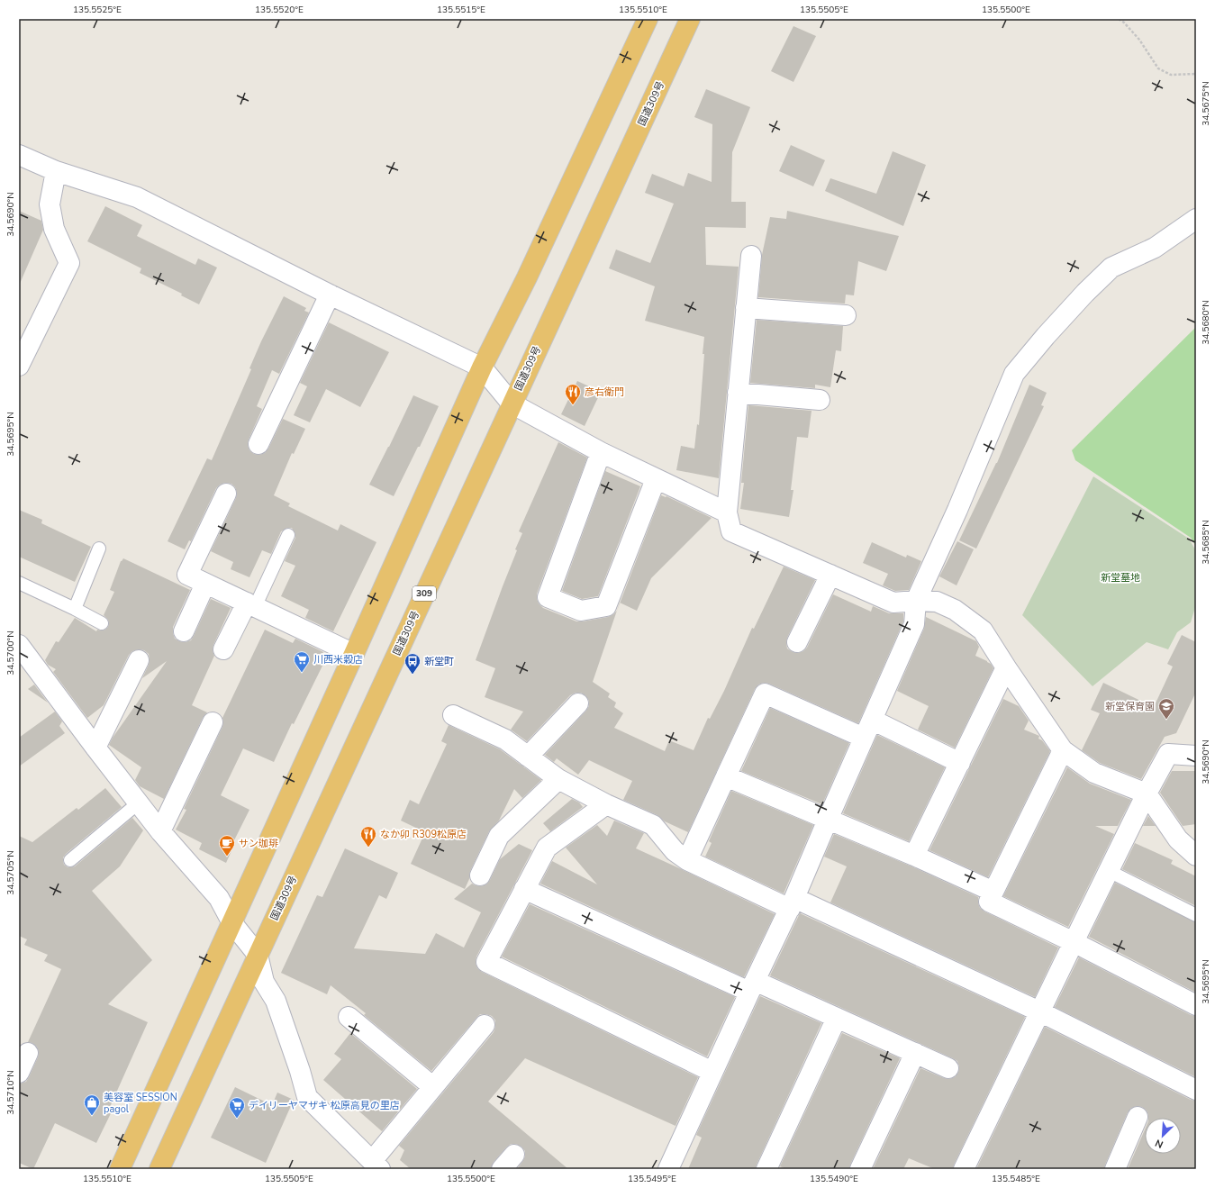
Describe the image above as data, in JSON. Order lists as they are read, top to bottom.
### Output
{
  "streets": {
    "highway": ["国道309号", "309"]
  },
  "parks": ["新堂墓地"],
  "places": {
    "restaurant": ["彦右衛門", "なか卯 R309松原店"],
    "supermarket": ["川西米穀店", "デイリーヤマザキ 松原高見の里店"],
    "bus stop": ["新堂町"],
    "school or university": ["新堂保育園"],
    "cafe": ["サン珈琲"],
    "shop": ["美容室 SESSION pagol"]
  },
  "north": "bottom left",
  "coordinates": [
    "135.5525°E",
    "135.5520°E",
    "135.5515°E",
    "135.5510°E",
    "135.5505°E",
    "135.5500°E",
    "34.5675°N",
    "34.5690°N",
    "34.5680°N",
    "34.5695°N",
    "34.5685°N",
    "34.5700°N",
    "34.5705°N",
    "34.5710°N",
    "135.5495°E",
    "135.5490°E",
    "135.5485°E"
  ]
}
